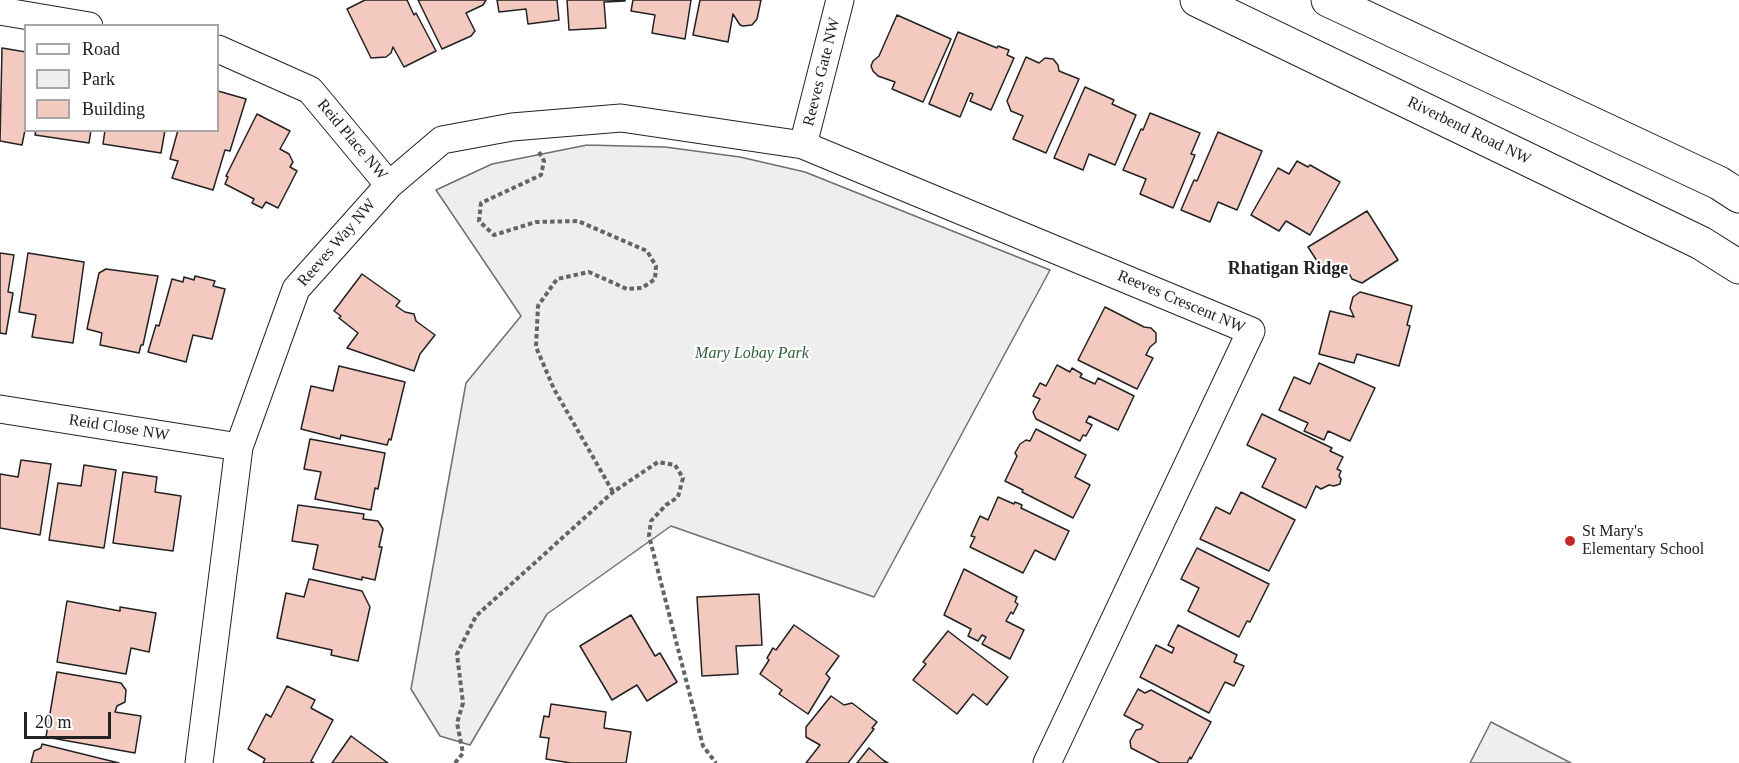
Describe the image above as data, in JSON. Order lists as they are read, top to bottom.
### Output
{
  "streets": {
    "main road": ["Riverbend Road NW"],
    "street": [
      "Reeves Gate NW",
      "Reid Place NW",
      "Reeves Way NW",
      "Reeves Crescent NW",
      "Reid Close NW"
    ]
  },
  "crossings": [
    ["Reeves Gate NW", "Reeves Way NW"],
    ["Reeves Gate NW", "Reeves Crescent NW"],
    ["Reid Place NW", "Reeves Way NW"],
    ["Reeves Way NW", "Reeves Crescent NW"],
    ["Reeves Way NW", "Reid Close NW"]
  ],
  "districts": ["Rhatigan Ridge"],
  "parks": ["Mary Lobay Park"],
  "places": ["St Mary's Elementary School"],
  "legend": ["Road", "Park", "Building"],
  "scale_bar": "20 m"
}
